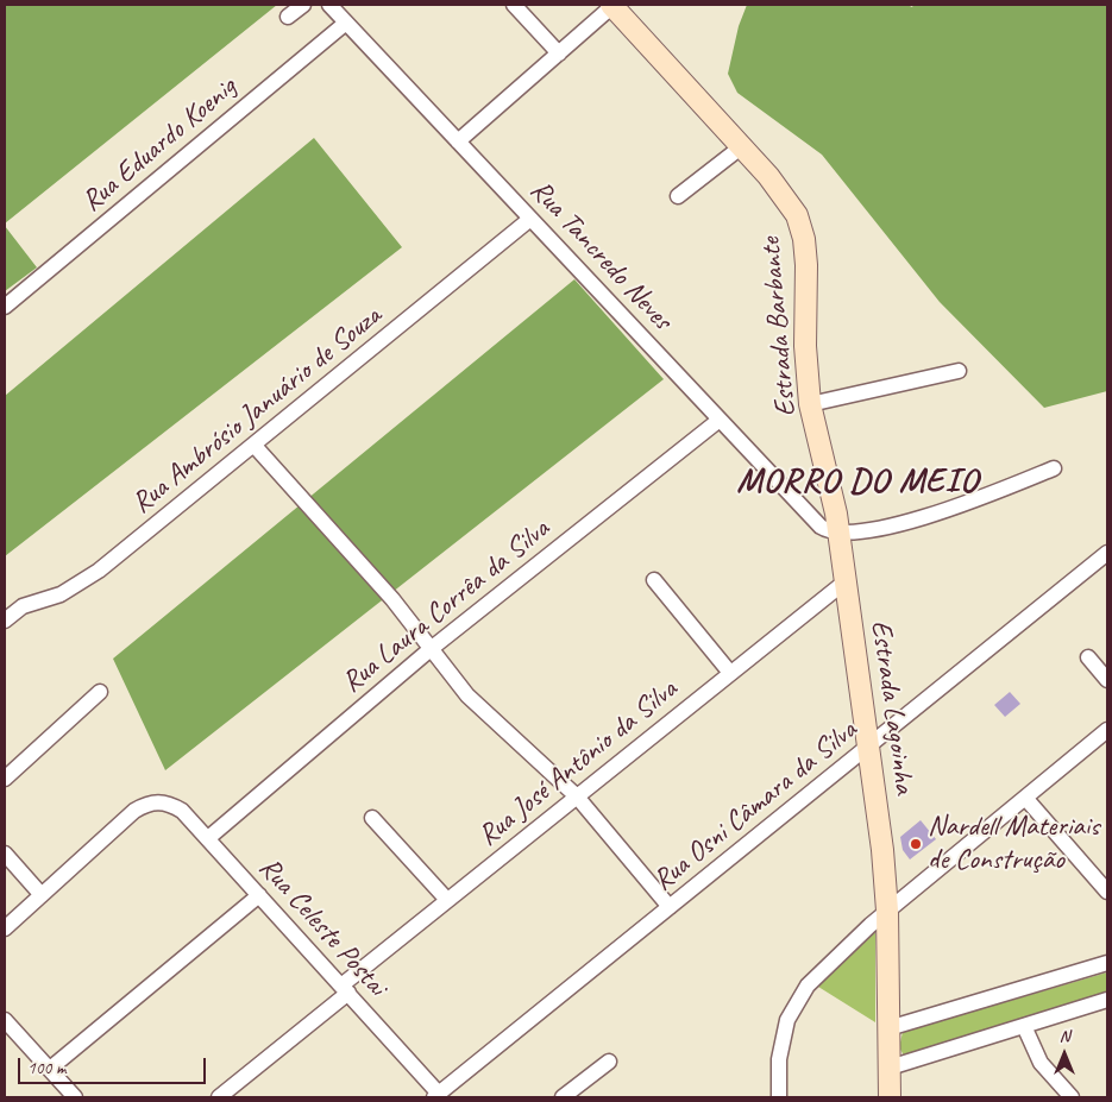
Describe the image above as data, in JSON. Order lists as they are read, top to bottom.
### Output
{
  "streets": {
    "main road": ["Estrada Barbante", "Estrada Lagoinha"],
    "street": [
      "Rua Eduardo Koenig",
      "Rua Tancredo Neves",
      "Rua Ambrósio Januário de Souza",
      "Rua Laura Corrêa da Silva",
      "Rua José Antônio da Silva",
      "Rua Osni Câmara da Silva",
      "Rua Celeste Postai"
    ]
  },
  "crossings": [
    ["Rua Eduardo Koenig", "Rua Tancredo Neves"],
    ["Rua Tancredo Neves", "Estrada Barbante"],
    ["Rua Tancredo Neves", "Rua Ambrósio Januário de Souza"],
    ["Rua Tancredo Neves", "Rua Laura Corrêa da Silva"],
    ["Rua Tancredo Neves", "Estrada Lagoinha"],
    ["Estrada Barbante", "Estrada Lagoinha"],
    ["Rua Laura Corrêa da Silva", "Rua Celeste Postai"],
    ["Estrada Lagoinha", "Rua José Antônio da Silva"],
    ["Estrada Lagoinha", "Rua Osni Câmara da Silva"],
    ["Rua José Antônio da Silva", "Rua Celeste Postai"],
    ["Rua Osni Câmara da Silva", "Rua Celeste Postai"]
  ],
  "districts": ["MORRO DO MEIO"],
  "places": ["Nardell Materiais de Construção"],
  "scale_bar": "100 m",
  "north": "top"
}
